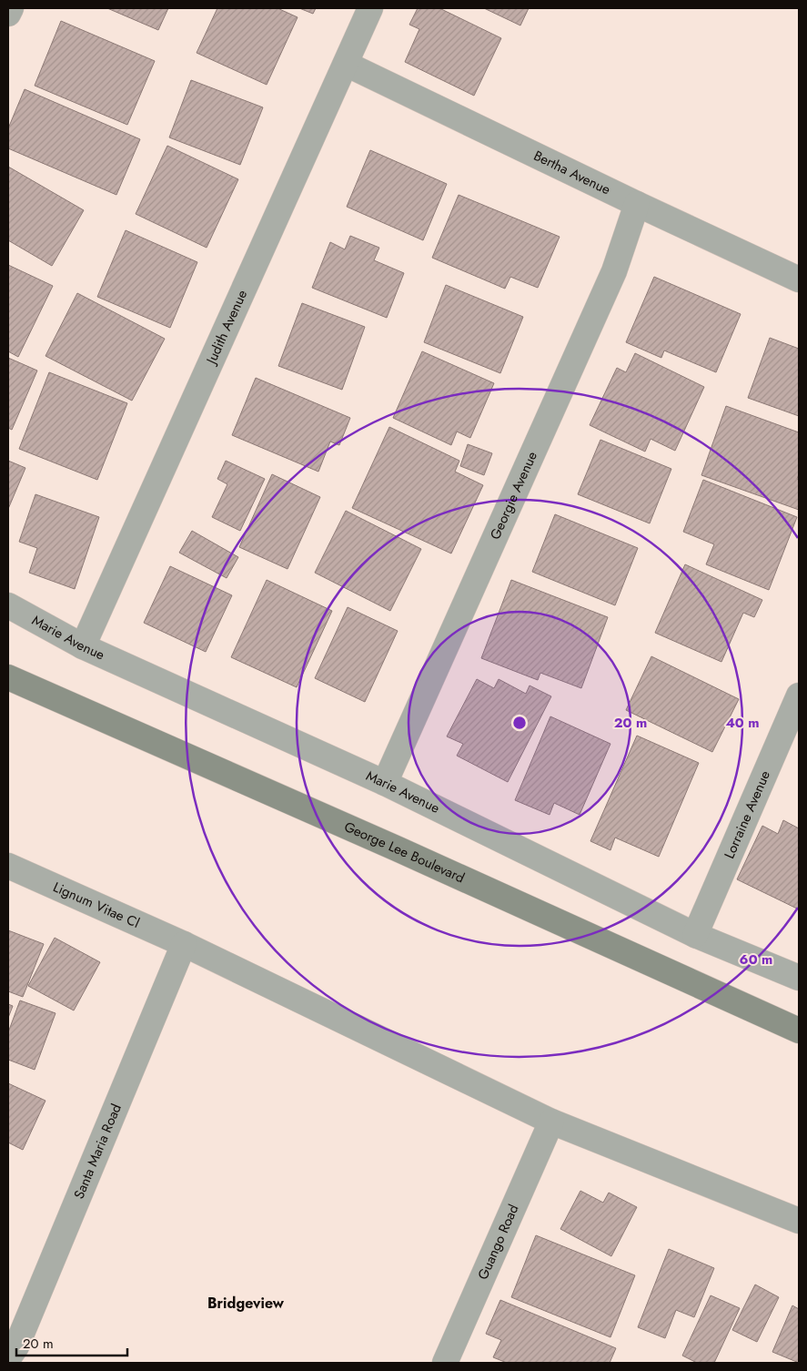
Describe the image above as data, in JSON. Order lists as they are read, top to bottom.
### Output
{
  "streets": {
    "main road": ["George Lee Boulevard"],
    "street": [
      "Bertha Avenue",
      "Judith Avenue",
      "Georgie Avenue",
      "Marie Avenue",
      "Lorraine Avenue",
      "Lignum Vitae Cl",
      "Santa Maria Road",
      "Guango Road"
    ]
  },
  "crossings": [
    ["Bertha Avenue", "Judith Avenue"],
    ["Bertha Avenue", "Georgie Avenue"],
    ["Judith Avenue", "Marie Avenue"],
    ["Georgie Avenue", "Marie Avenue"],
    ["Marie Avenue", "Lorraine Avenue"],
    ["Lignum Vitae Cl", "Santa Maria Road"],
    ["Lignum Vitae Cl", "Guango Road"]
  ],
  "districts": ["Bridgeview"],
  "scale_bar": "20 m",
  "rings": ["20 m", "40 m", "60 m"]
}
